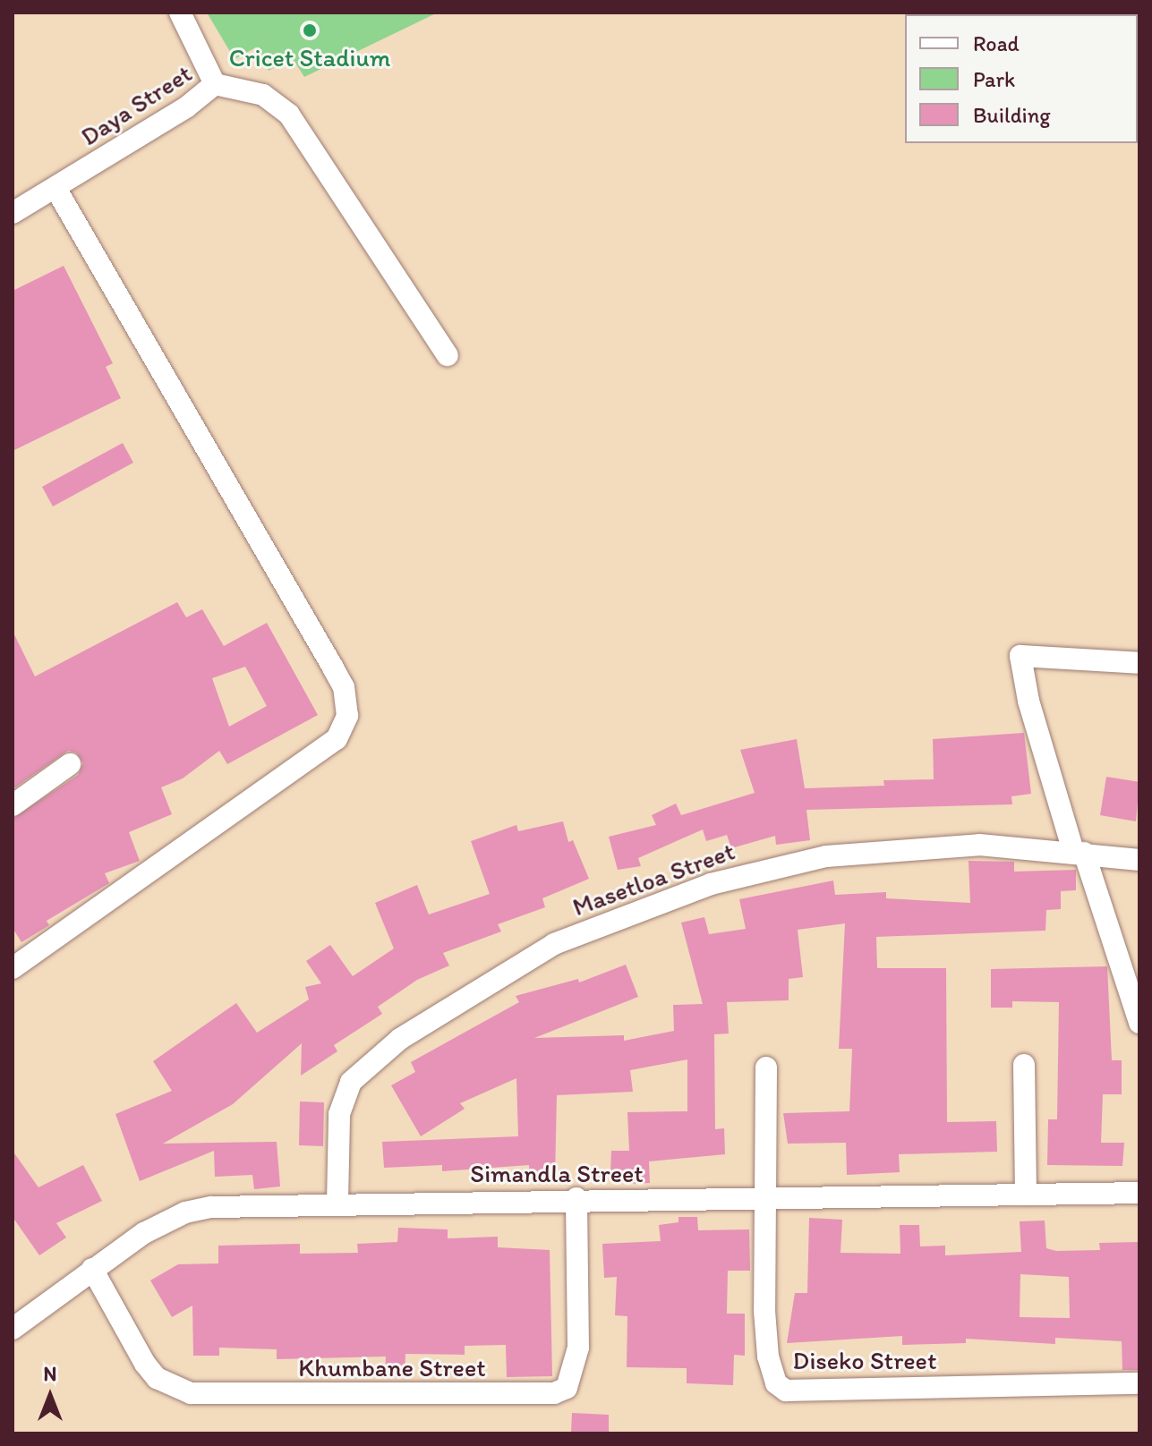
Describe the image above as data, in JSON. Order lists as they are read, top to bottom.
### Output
{
  "streets": {
    "street": [
      "Daya Street",
      "Masetloa Street",
      "Simandla Street",
      "Diseko Street",
      "Khumbane Street"
    ]
  },
  "crossings": [
    ["Masetloa Street", "Simandla Street"],
    ["Simandla Street", "Diseko Street"],
    ["Simandla Street", "Khumbane Street"]
  ],
  "places": ["Cricet Stadium"],
  "legend": ["Road", "Park", "Building"],
  "north": "top"
}
